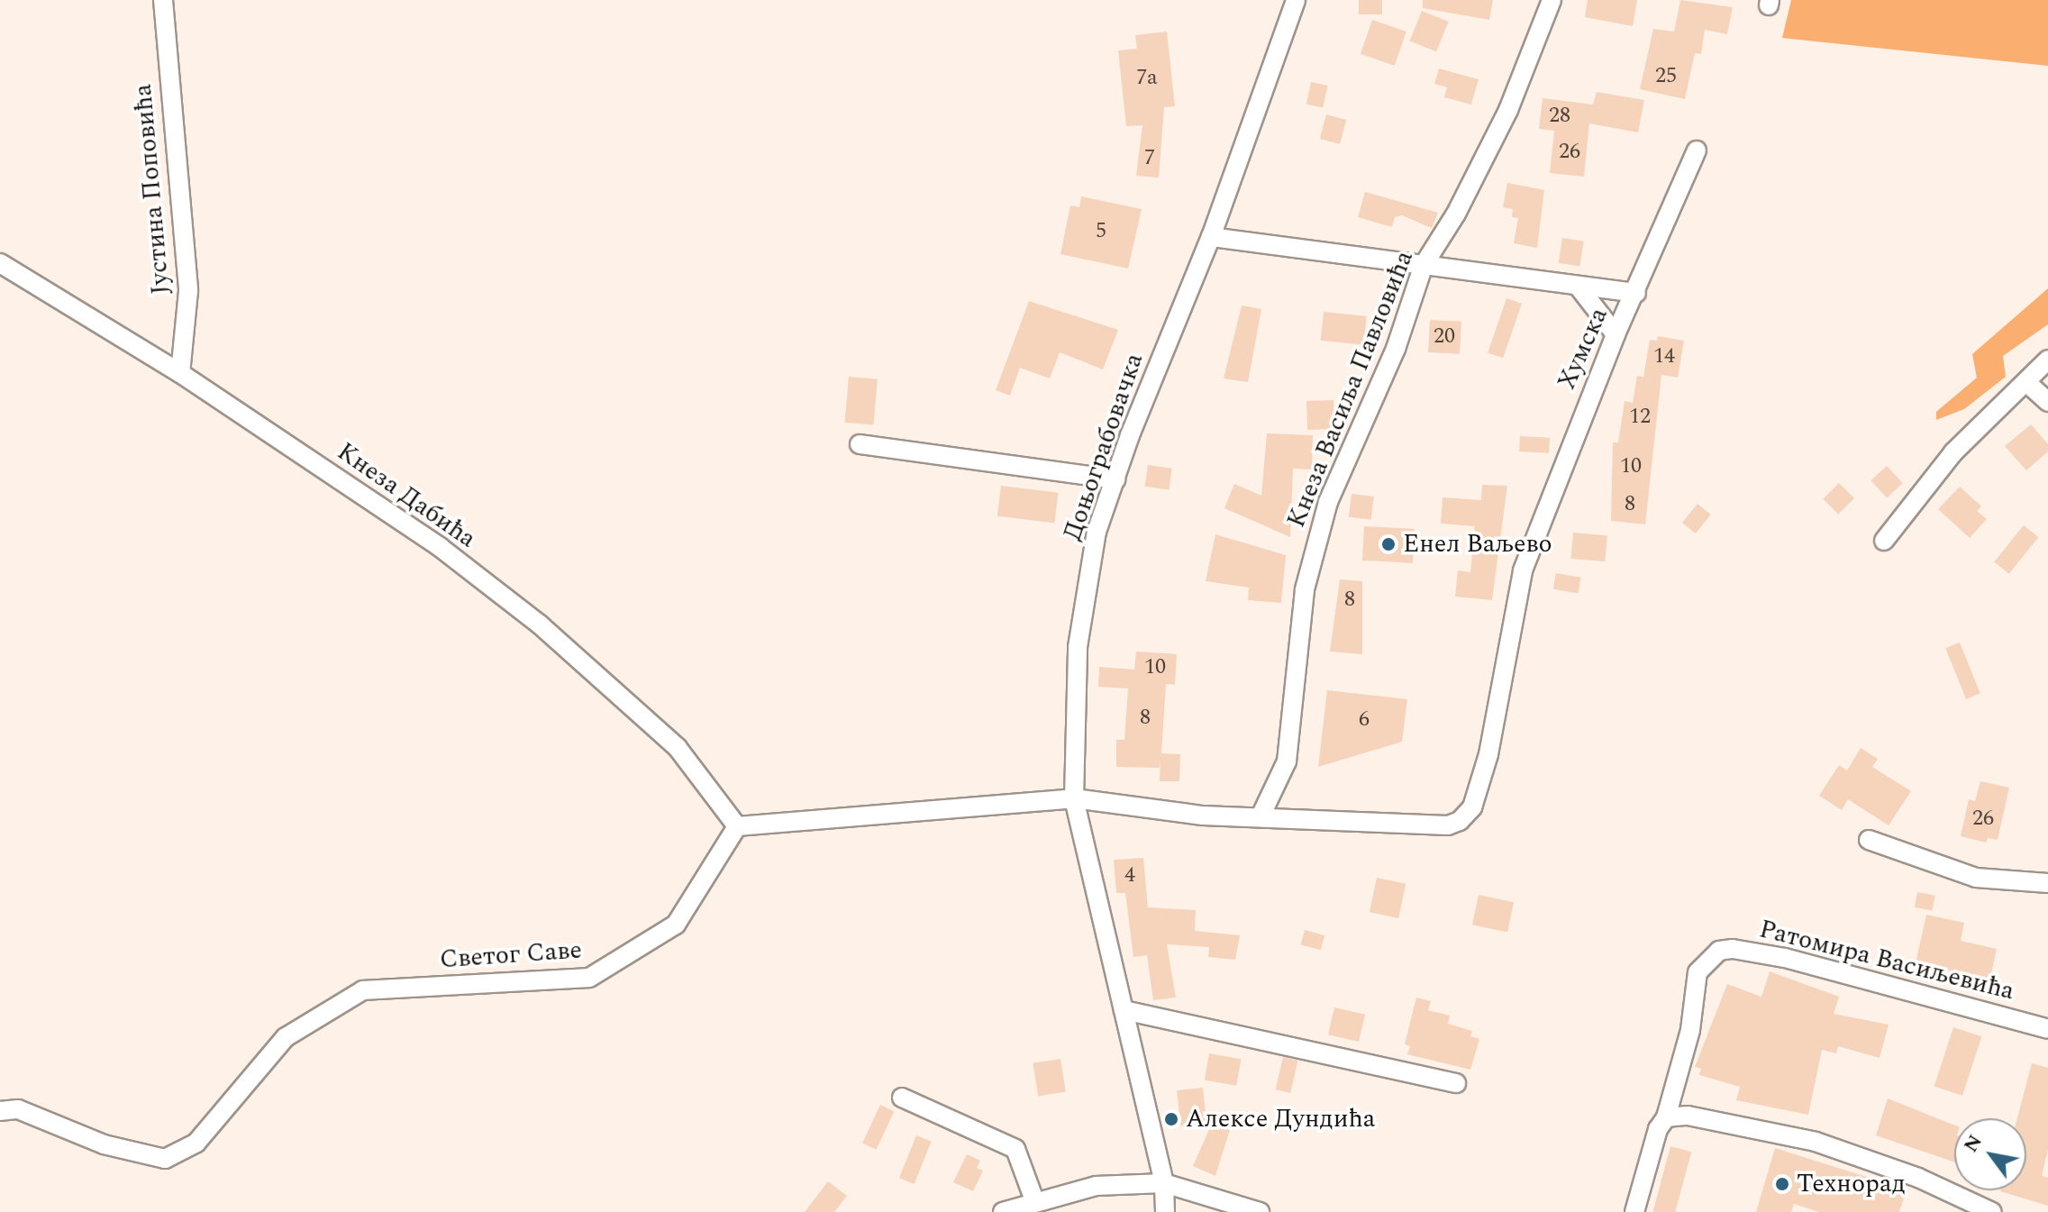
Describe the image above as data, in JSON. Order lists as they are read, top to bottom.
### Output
{
  "streets": {
    "street": [
      "Јустина Поповића",
      "Хумска",
      "Кнеза Васиља Павловића",
      "Доњограбовачка",
      "Кнеза Дабића",
      "Светог Саве",
      "Ратомира Васиљевића"
    ]
  },
  "crossings": [
    ["Јустина Поповића", "Кнеза Дабића"],
    ["Хумска", "Кнеза Васиља Павловића"],
    ["Хумска", "Доњограбовачка"],
    ["Кнеза Дабића", "Светог Саве"]
  ],
  "places": ["Енел Ваљево", "Алексе Дундића", "Технорад"],
  "house_numbers": [
    "25",
    "7a",
    "28",
    "26",
    "7",
    "5",
    "20",
    "14",
    "12",
    "10",
    "8",
    "8",
    "10",
    "8",
    "6",
    "26",
    "4"
  ],
  "north": "top left"
}
